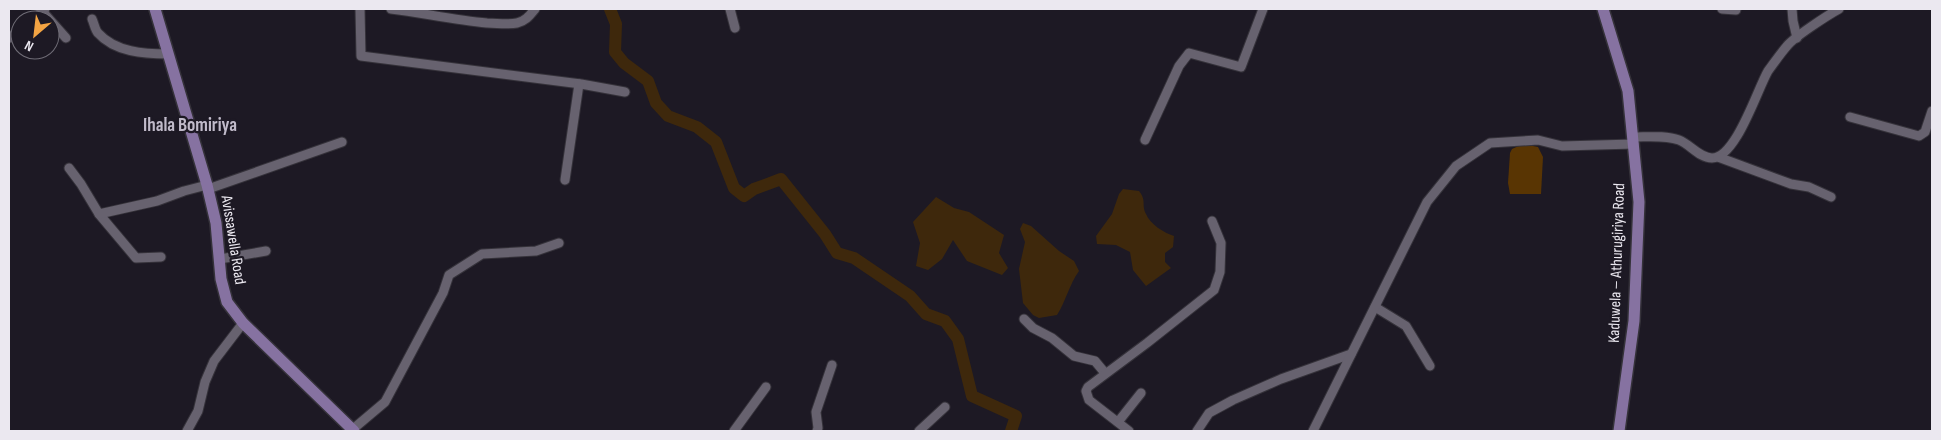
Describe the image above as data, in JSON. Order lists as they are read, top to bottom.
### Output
{
  "streets": {
    "main road": ["Avissawella Road", "Kaduwela – Athurugiriya Road"]
  },
  "districts": ["Ihala Bomiriya"],
  "north": "bottom left"
}
